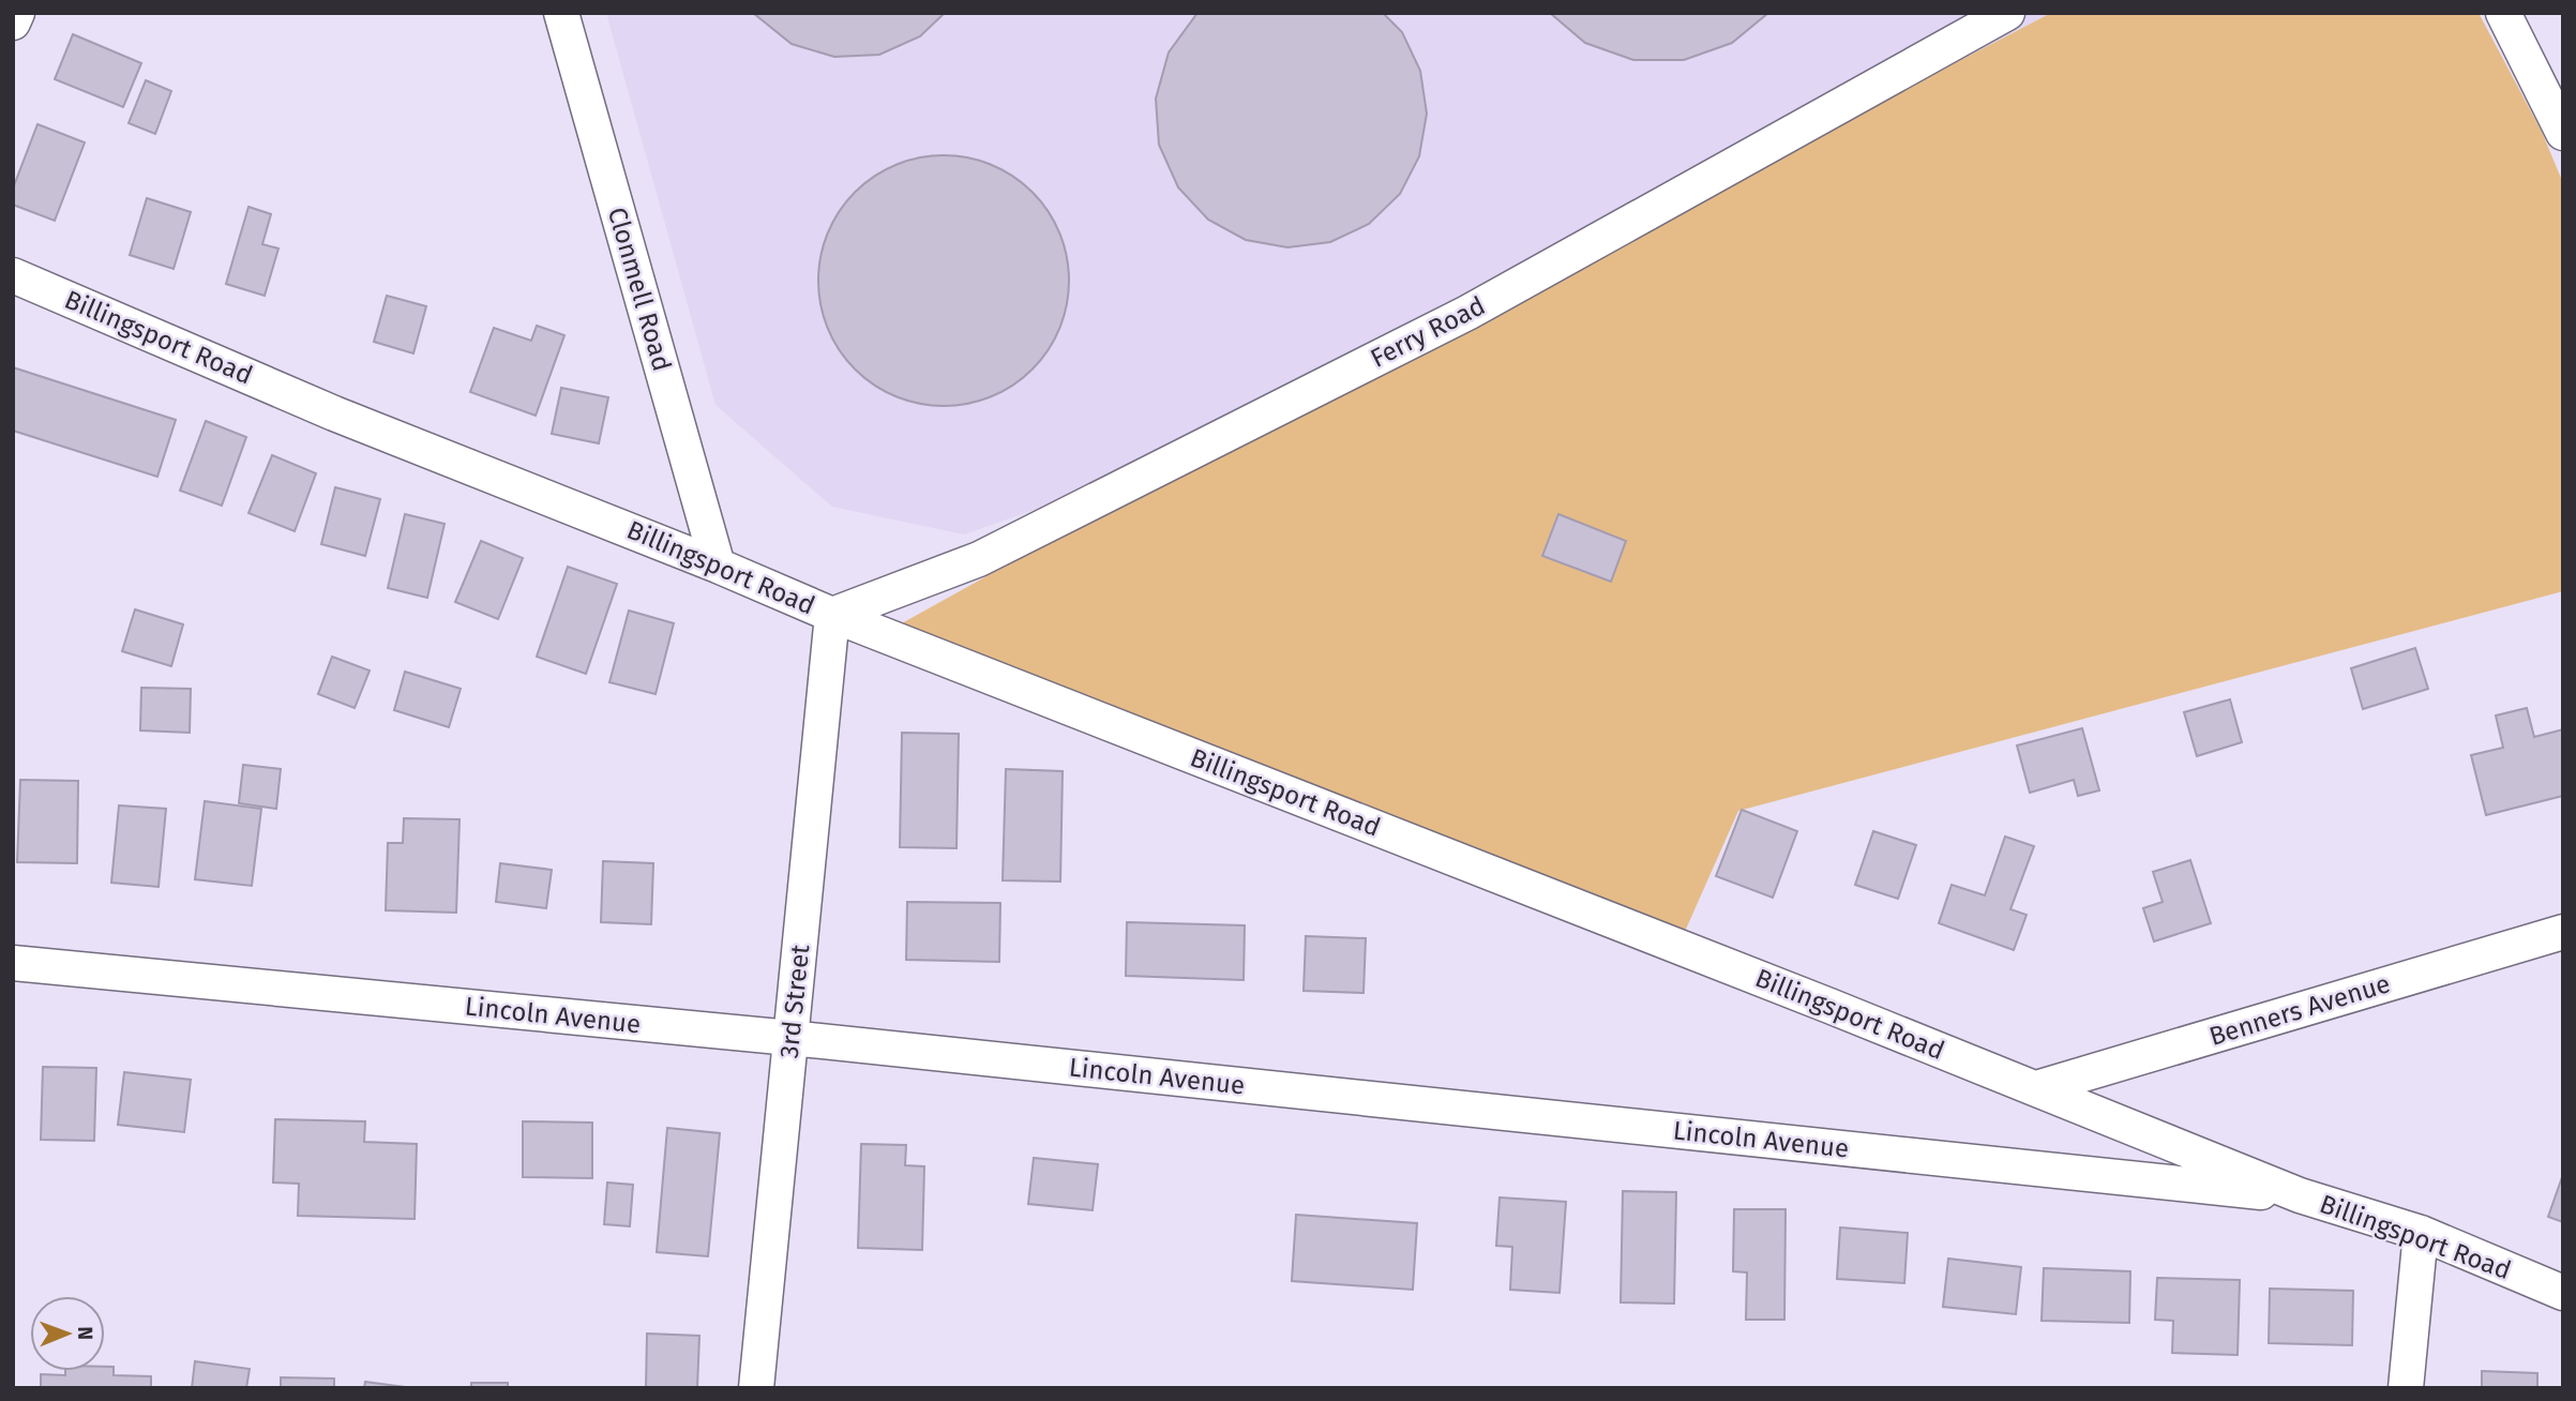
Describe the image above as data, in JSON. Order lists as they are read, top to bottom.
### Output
{
  "streets": {
    "street": [
      "Clonmell Road",
      "Ferry Road",
      "Billingsport Road",
      "3rd Street",
      "Benners Avenue",
      "Lincoln Avenue"
    ]
  },
  "crossings": [
    ["Clonmell Road", "Billingsport Road"],
    ["Ferry Road", "Billingsport Road"],
    ["Ferry Road", "3rd Street"],
    ["Billingsport Road", "3rd Street"],
    ["Billingsport Road", "Benners Avenue"],
    ["Billingsport Road", "Lincoln Avenue"],
    ["3rd Street", "Lincoln Avenue"]
  ],
  "north": "right"
}
